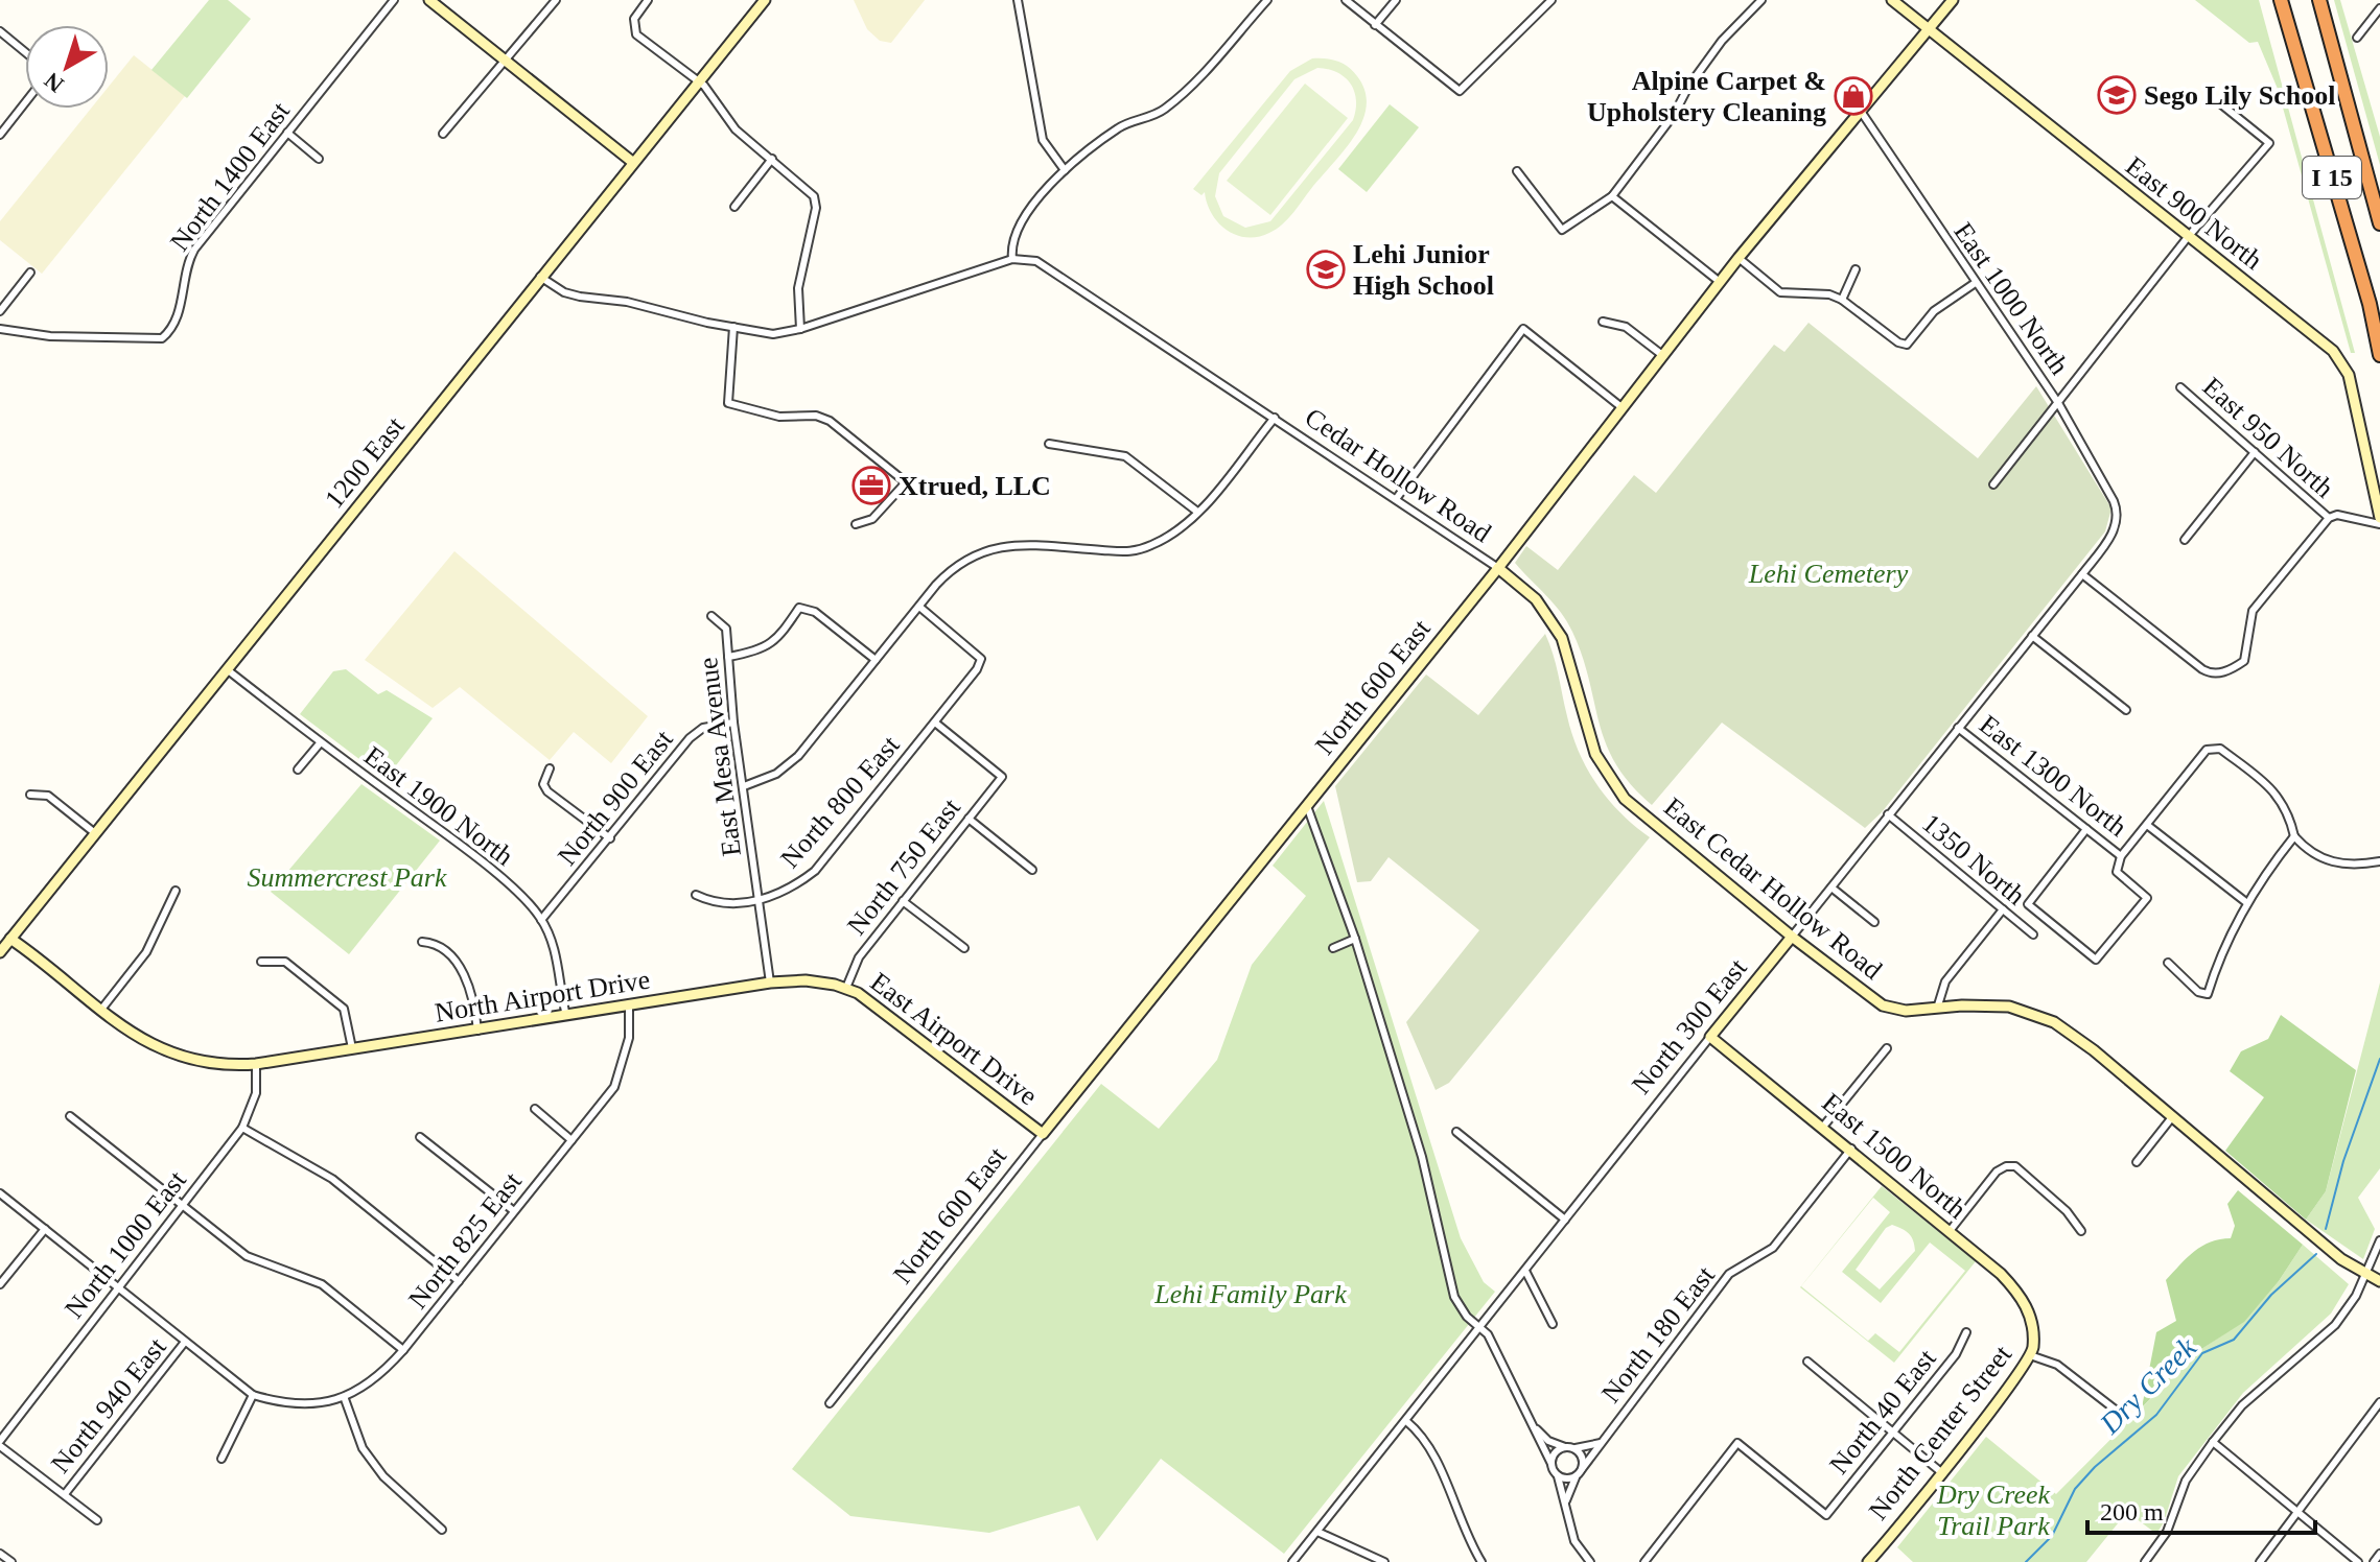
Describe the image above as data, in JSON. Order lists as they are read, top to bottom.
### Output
{
  "streets": {
    "highway": ["I 15"],
    "street": [
      "North 1400 East",
      "East 900 North",
      "East 1000 North",
      "East 950 North",
      "1200 East",
      "Cedar Hollow Road",
      "North 600 East",
      "East Mesa Avenue",
      "East 1300 North",
      "North 900 East",
      "North 800 East",
      "East 1900 North",
      "1350 North",
      "North 750 East",
      "East Cedar Hollow Road",
      "North Airport Drive",
      "North 300 East",
      "East Airport Drive",
      "East 1500 North",
      "North 825 East",
      "North 1000 East",
      "North 180 East",
      "North 940 East",
      "North 40 East",
      "North Center Street"
    ]
  },
  "crossings": [
    ["East 900 North", "North 600 East"],
    ["East 1000 North", "North 600 East"],
    ["East 1000 North", "North 300 East"],
    ["1200 East", "East 1900 North"],
    ["Cedar Hollow Road", "North 600 East"],
    ["Cedar Hollow Road", "East Cedar Hollow Road"],
    ["North 600 East", "East Cedar Hollow Road"],
    ["North 600 East", "East Airport Drive"],
    ["East Mesa Avenue", "North 900 East"],
    ["East Mesa Avenue", "North 800 East"],
    ["East Mesa Avenue", "North Airport Drive"],
    ["East 1300 North", "North 300 East"],
    ["North 900 East", "East 1900 North"],
    ["North 800 East", "North 750 East"],
    ["East 1900 North", "North Airport Drive"],
    ["1350 North", "North 300 East"],
    ["North 750 East", "East Airport Drive"],
    ["East Cedar Hollow Road", "North 300 East"],
    ["North Airport Drive", "East Airport Drive"],
    ["North Airport Drive", "North 825 East"],
    ["North Airport Drive", "North 1000 East"],
    ["North 300 East", "East 1500 North"],
    ["East 1500 North", "North 180 East"],
    ["East 1500 North", "North Center Street"]
  ],
  "water": ["Dry Creek"],
  "parks": [
    "Lehi Cemetery",
    "Summercrest Park",
    "Lehi Family Park",
    "Dry Creek Trail Park"
  ],
  "places": {
    "school or university": ["Sego Lily School", "Lehi Junior High School"],
    "shop": ["Alpine Carpet & Upholstery Cleaning"],
    "office": ["Xtrued, LLC"]
  },
  "scale_bar": "200 m",
  "north": "bottom left"
}
